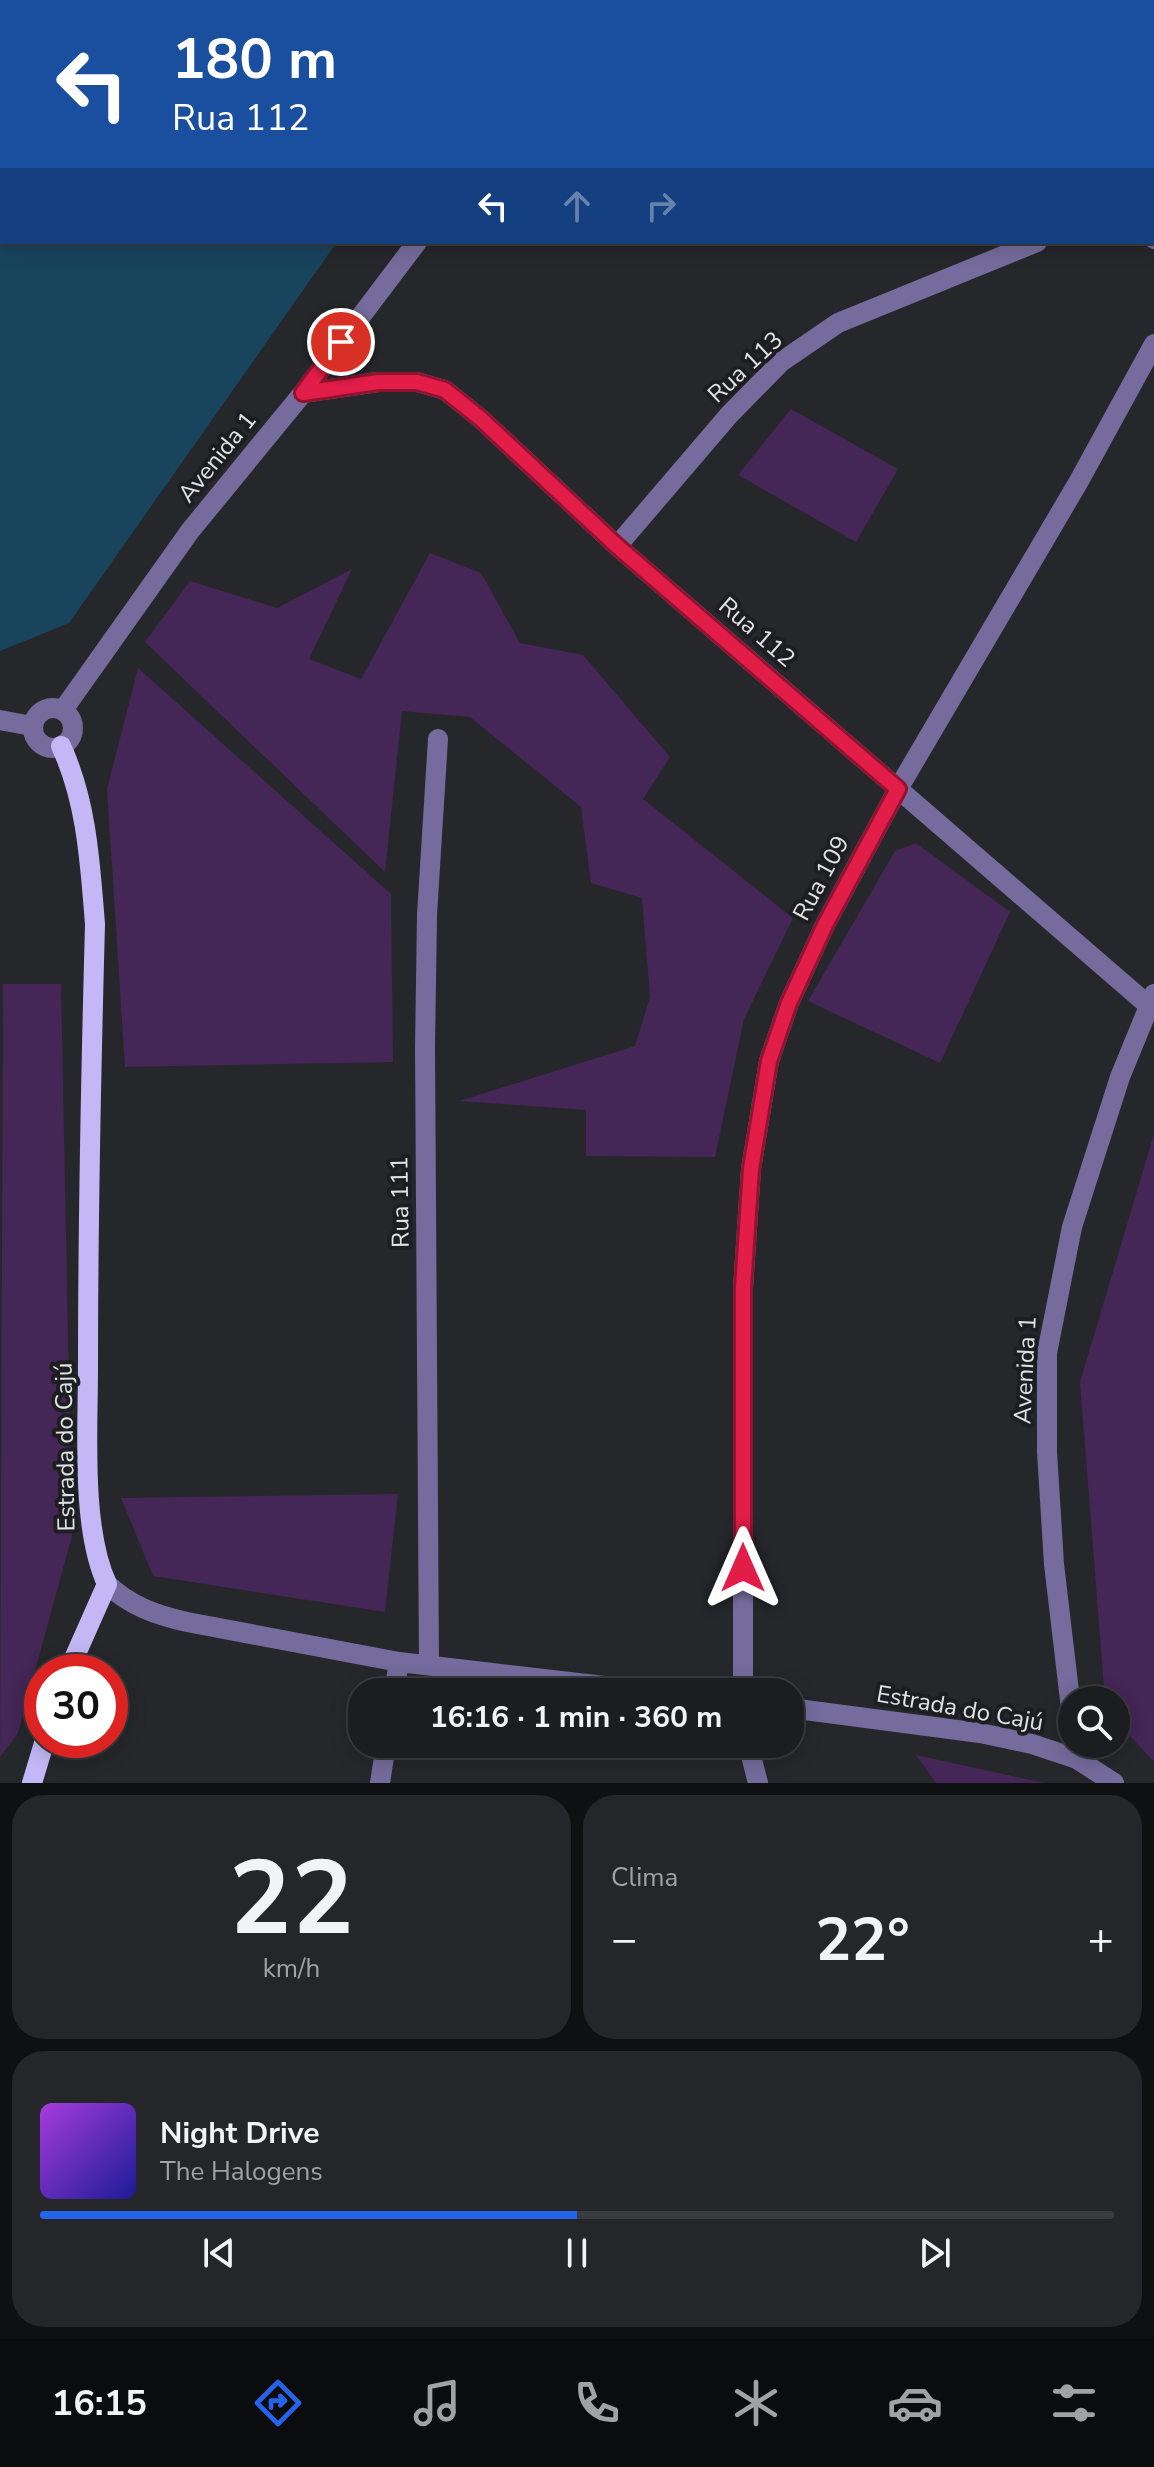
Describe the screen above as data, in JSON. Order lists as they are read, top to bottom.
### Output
{
  "streets": {
    "main road": ["Estrada do Cajú"],
    "street": [
      "Rua 113",
      "Avenida 1",
      "Rua 112",
      "Rua 109",
      "Rua 111"
    ]
  },
  "crossings": [
    ["Rua 113", "Rua 112"],
    ["Avenida 1", "Rua 112"],
    ["Avenida 1", "Estrada do Cajú"],
    ["Rua 112", "Rua 109"]
  ],
  "page": {
    "turn": ["180 m", "Rua 112"],
    "limit": "30",
    "trip": "16:16 · 1 min · 360 m",
    "tile": [
      ["22", "km/h"],
      "Clima"
    ],
    "heat": ["−", "22°", "+"],
    "song": ["Night Drive", "The Halogens"],
    "tabs": "16:15"
  }
}
